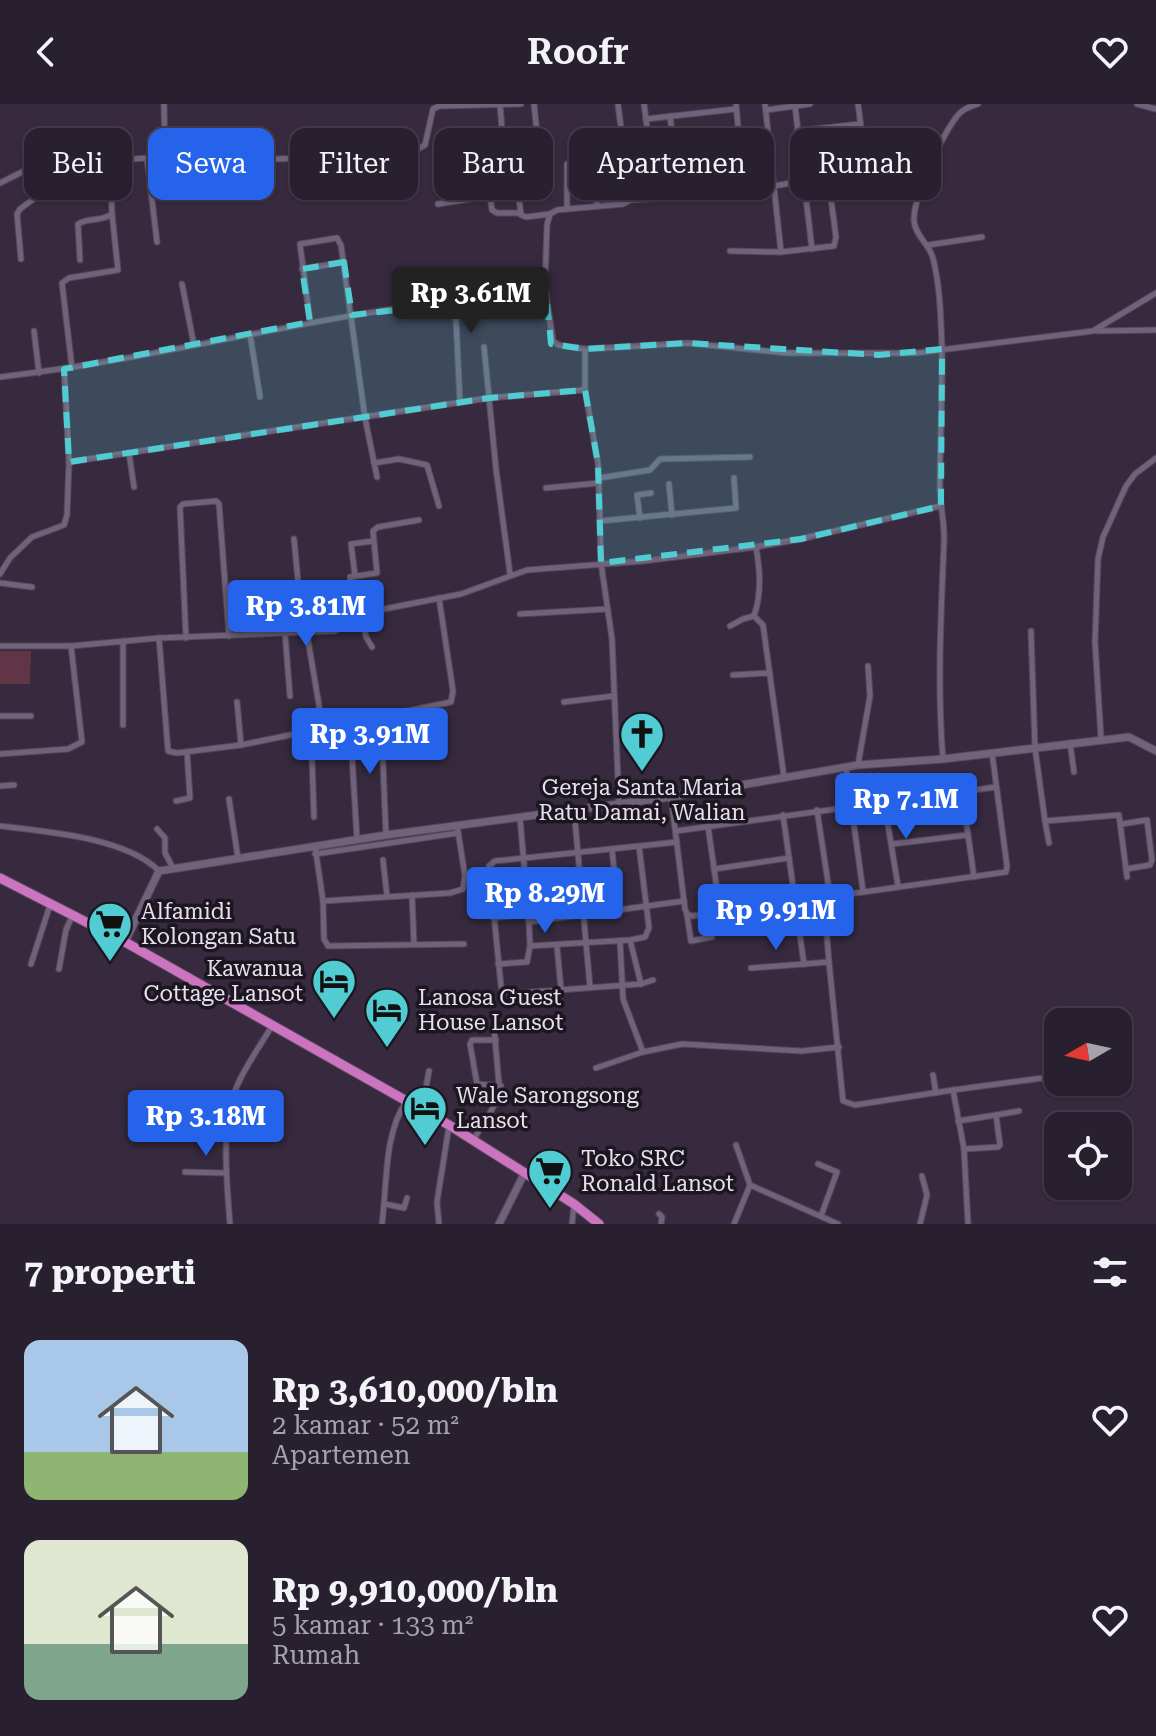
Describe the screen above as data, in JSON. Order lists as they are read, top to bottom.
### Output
{
  "places": {
    "church": ["Gereja Santa Maria Ratu Damai, Walian"],
    "supermarket": ["Alfamidi Kolongan Satu", "Toko SRC Ronald Lansot"],
    "hotel": ["Kawanua Cottage Lansot", "Lanosa Guest House Lansot", "Wale Sarongsong Lansot"]
  },
  "north": "left",
  "page": {
    "header": "Roofr",
    "chip": [
      "Beli",
      "Sewa",
      "Filter",
      "Baru",
      "Apartemen",
      "Rumah"
    ],
    "price": [
      "Rp 3.61M",
      "Rp 3.81M",
      "Rp 3.91M",
      "Rp 7.1M",
      "Rp 8.29M",
      "Rp 9.91M",
      "Rp 3.18M"
    ],
    "heading": "7 properti",
    "list": [
      {
        "name": "Rp 3,610,000/bln",
        "note": "2 kamar · 52 m² · Apartemen"
      },
      {
        "name": "Rp 9,910,000/bln",
        "note": "5 kamar · 133 m² · Rumah"
      }
    ]
  }
}
